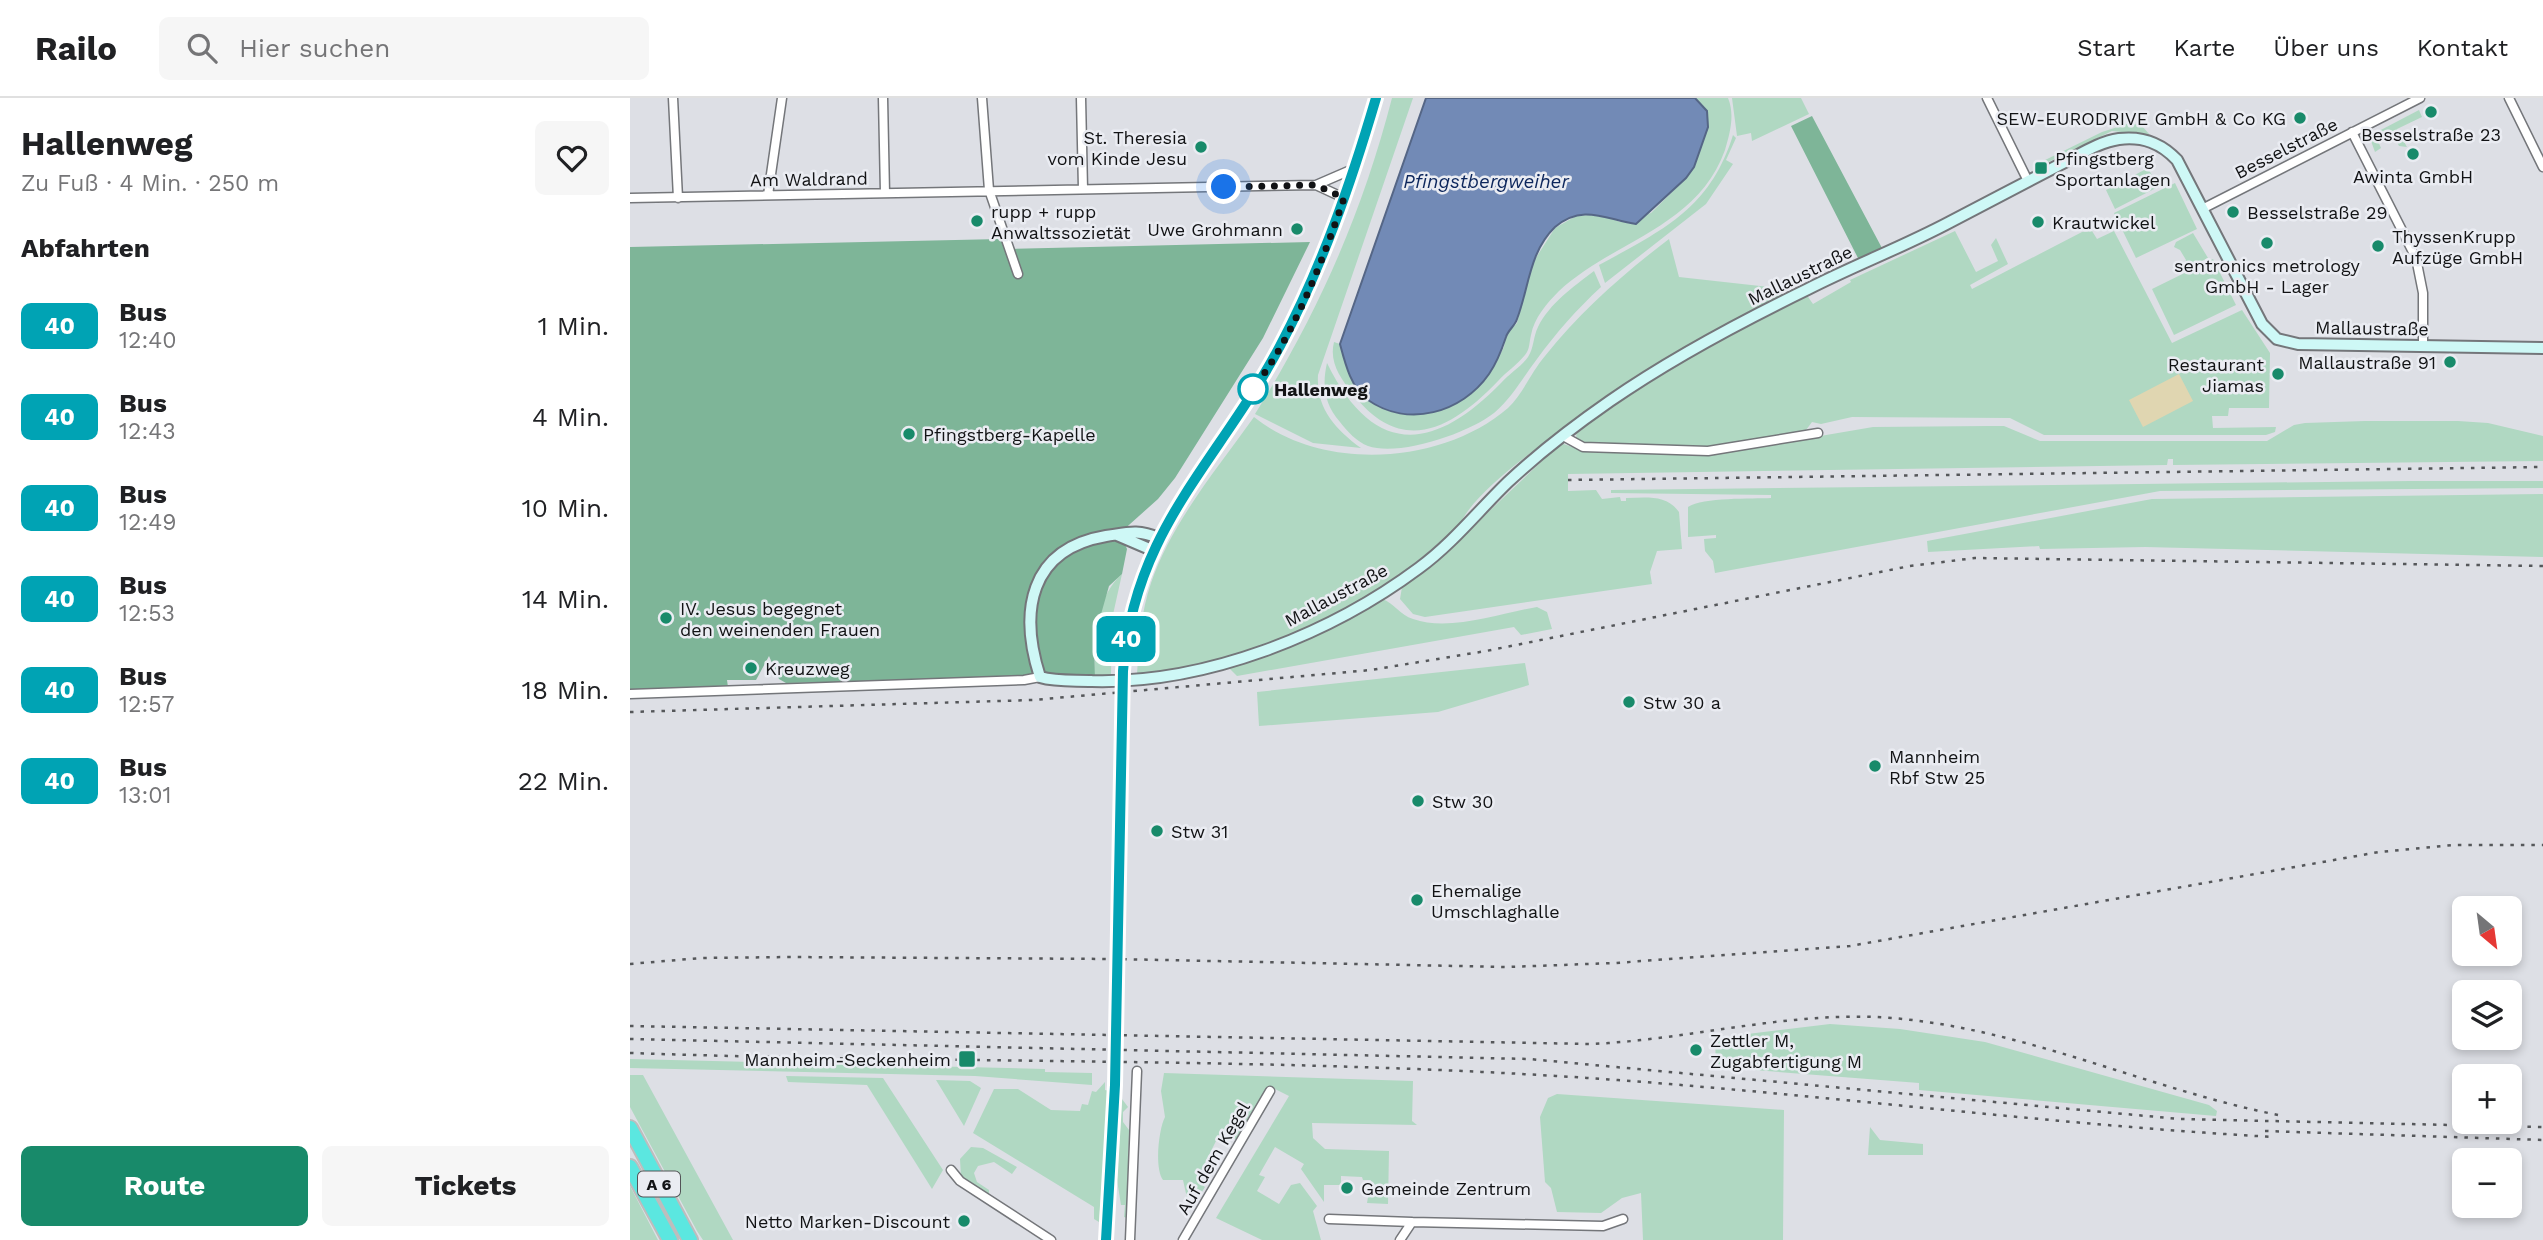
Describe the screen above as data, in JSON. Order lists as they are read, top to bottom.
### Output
{
  "streets": {
    "highway": ["A 6"],
    "street": [
      "Besselstraße",
      "Am Waldrand",
      "Mallaustraße",
      "Auf dem Kegel"
    ]
  },
  "crossings": [
    ["Besselstraße", "Mallaustraße"]
  ],
  "water": ["Pfingstbergweiher"],
  "places": {
    "other": [
      "Besselstraße 23",
      "SEW-EURODRIVE GmbH & Co KG",
      "St. Theresia vom Kinde Jesu",
      "Awinta GmbH",
      "Besselstraße 29",
      "rupp + rupp Anwaltssozietät",
      "Krautwickel",
      "Uwe Grohmann",
      "sentronics metrology GmbH - Lager",
      "ThyssenKrupp Aufzüge GmbH",
      "Mallaustraße 91",
      "Restaurant Jiamas",
      "Hallenweg",
      "Pfingstberg-Kapelle",
      "IV. Jesus begegnet den weinenden Frauen",
      "Kreuzweg",
      "Stw 30 a",
      "Mannheim Rbf Stw 25",
      "Stw 30",
      "Stw 31",
      "Ehemalige Umschlaghalle",
      "Zettler M, Zugabfertigung M",
      "Gemeinde Zentrum",
      "Netto Marken-Discount"
    ],
    "transit": ["Pfingstberg Sportanlagen", "Mannheim-Seckenheim"]
  },
  "lines": ["bus line 40"],
  "north": "bottom right",
  "page": {
    "header": "Railo",
    "search": "Hier suchen",
    "nav": [
      "Start",
      "Karte",
      "Über uns",
      "Kontakt"
    ],
    "heading": [
      ["Hallenweg", "Zu Fuß · 4 Min. · 250 m"],
      "Abfahrten"
    ],
    "on_map": "40",
    "list": [
      {
        "mark": "40",
        "name": "Bus",
        "note": "12:40",
        "value": "1 Min."
      },
      {
        "mark": "40",
        "name": "Bus",
        "note": "12:43",
        "value": "4 Min."
      },
      {
        "mark": "40",
        "name": "Bus",
        "note": "12:49",
        "value": "10 Min."
      },
      {
        "mark": "40",
        "name": "Bus",
        "note": "12:53",
        "value": "14 Min."
      },
      {
        "mark": "40",
        "name": "Bus",
        "note": "12:57",
        "value": "18 Min."
      },
      {
        "mark": "40",
        "name": "Bus",
        "note": "13:01",
        "value": "22 Min."
      }
    ],
    "map_buttons": ["+", "−"],
    "buttons": ["Route", "Tickets"]
  }
}
